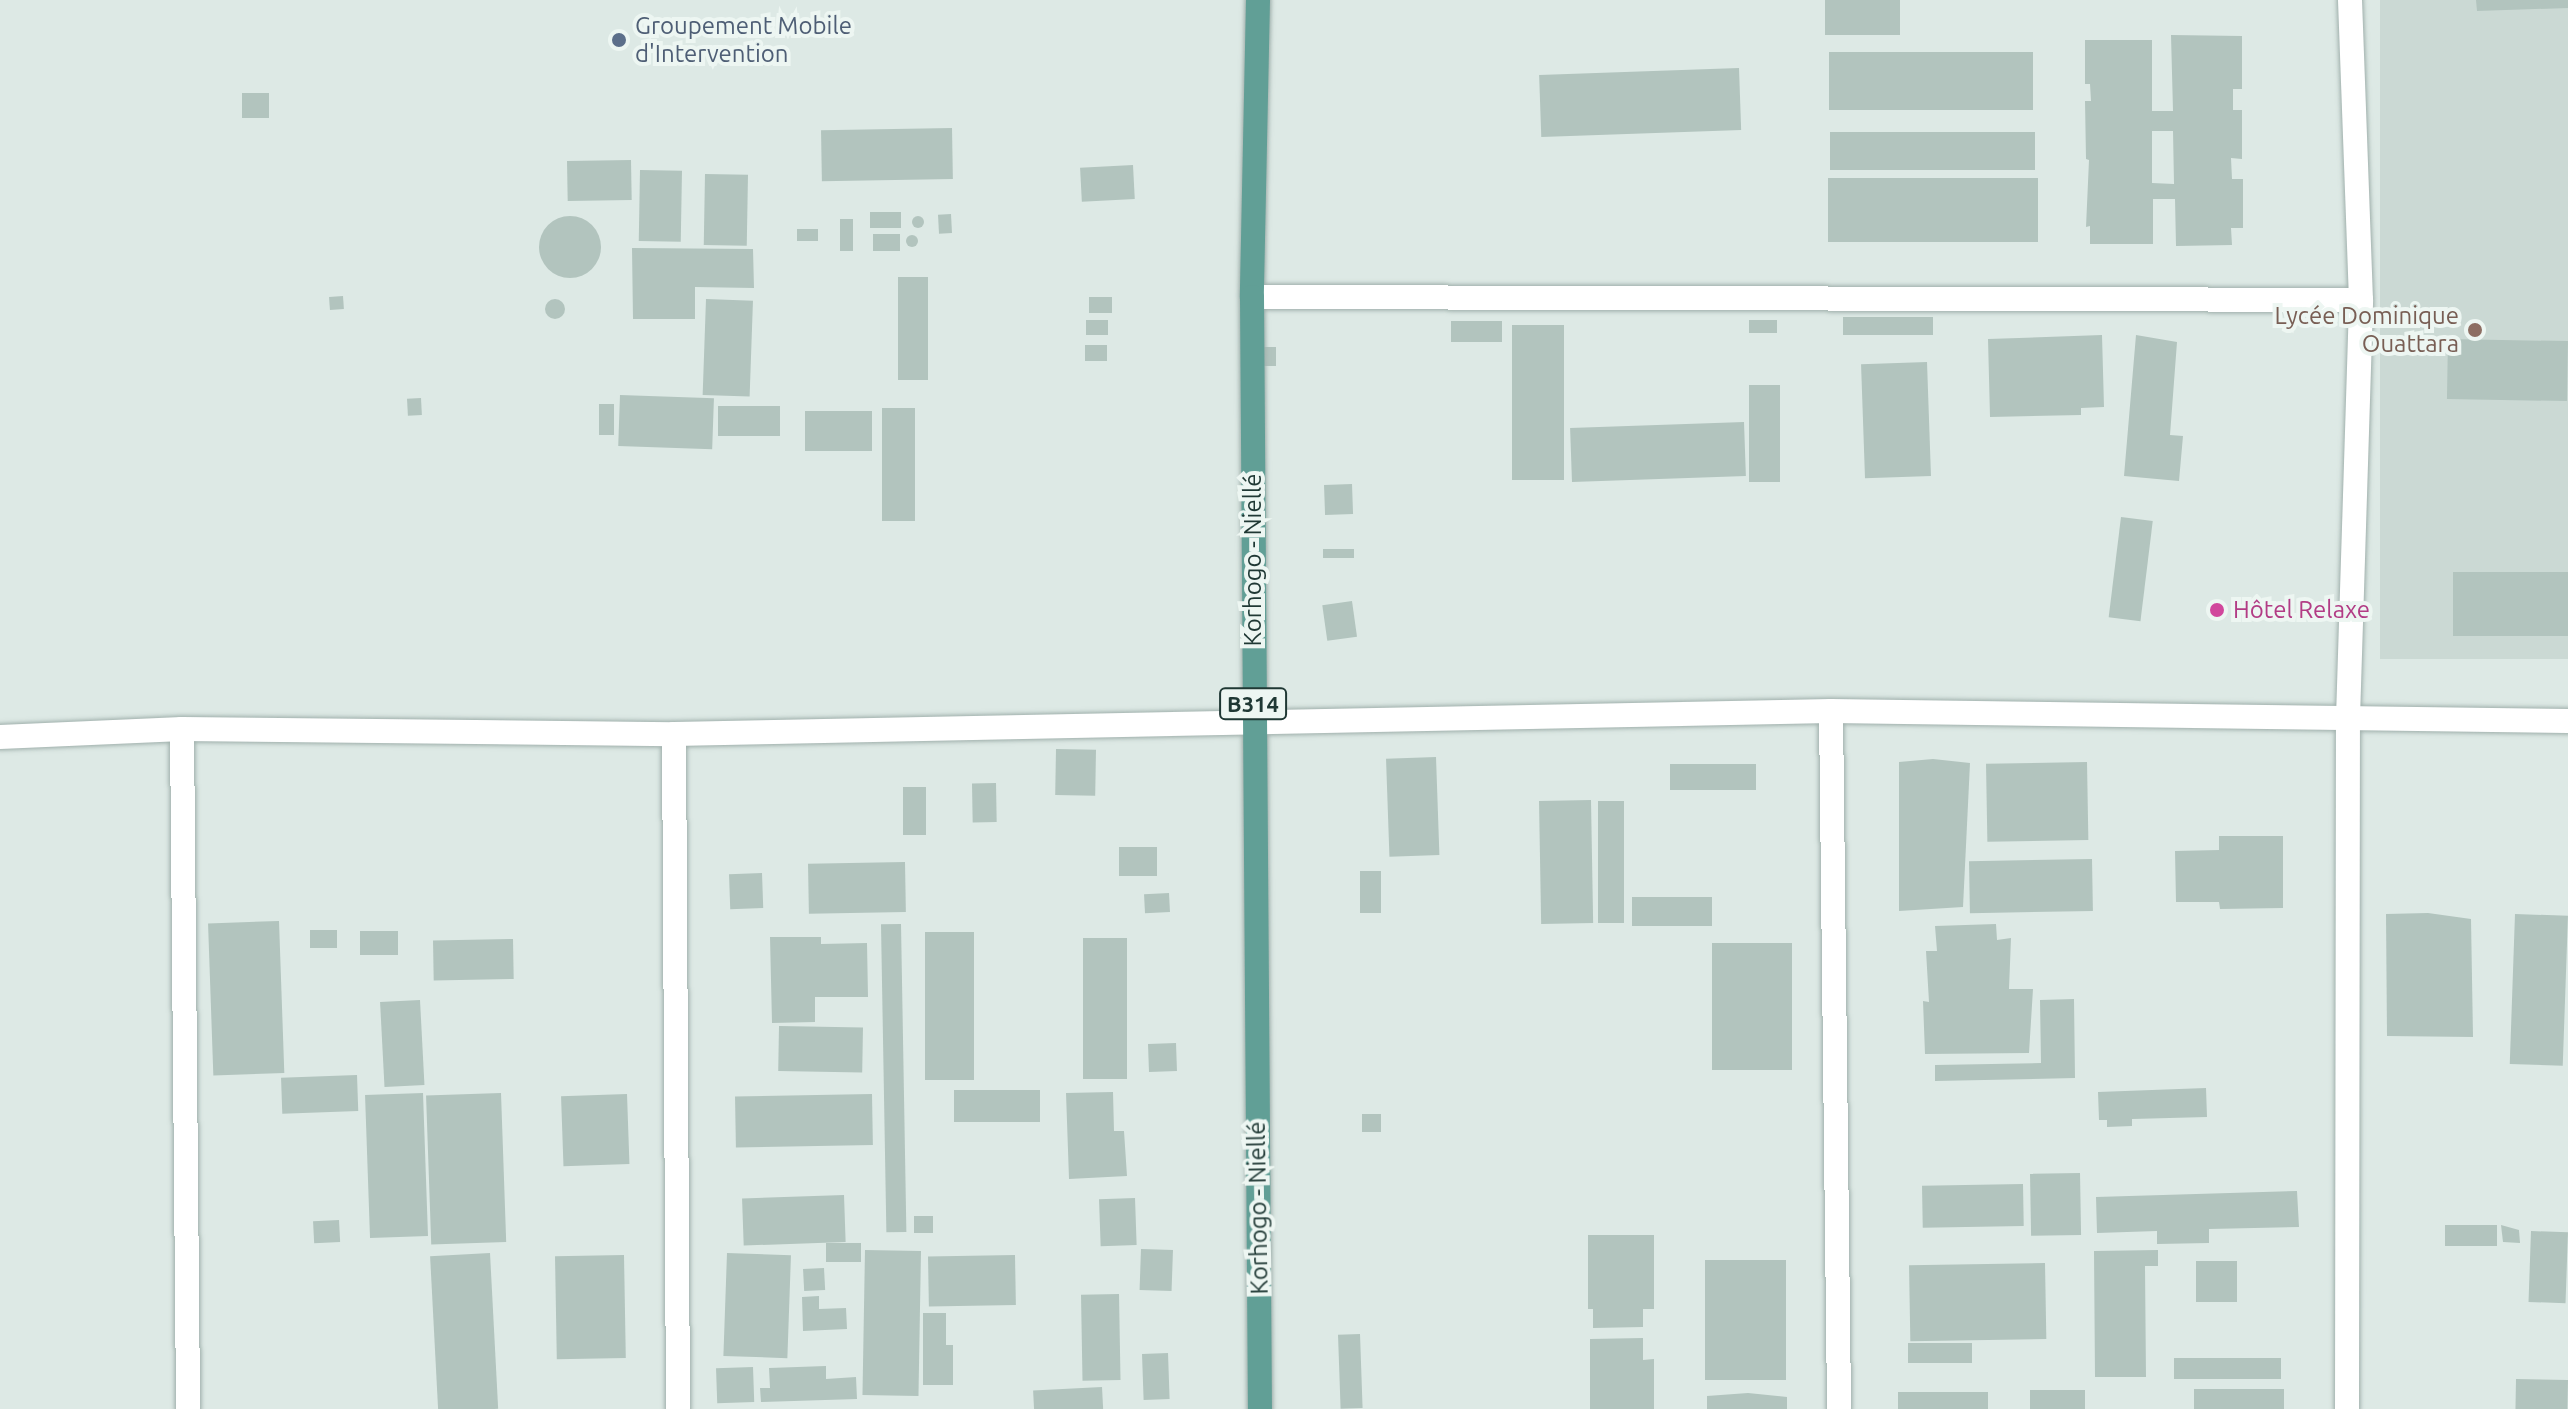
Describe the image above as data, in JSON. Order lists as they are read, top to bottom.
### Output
{
  "streets": {
    "main road": ["Korhogo - Niellé", "B314"]
  },
  "places": ["Groupement Mobile d'Intervention", "Lycée Dominique Ouattara", "Hôtel Relaxe"]
}
